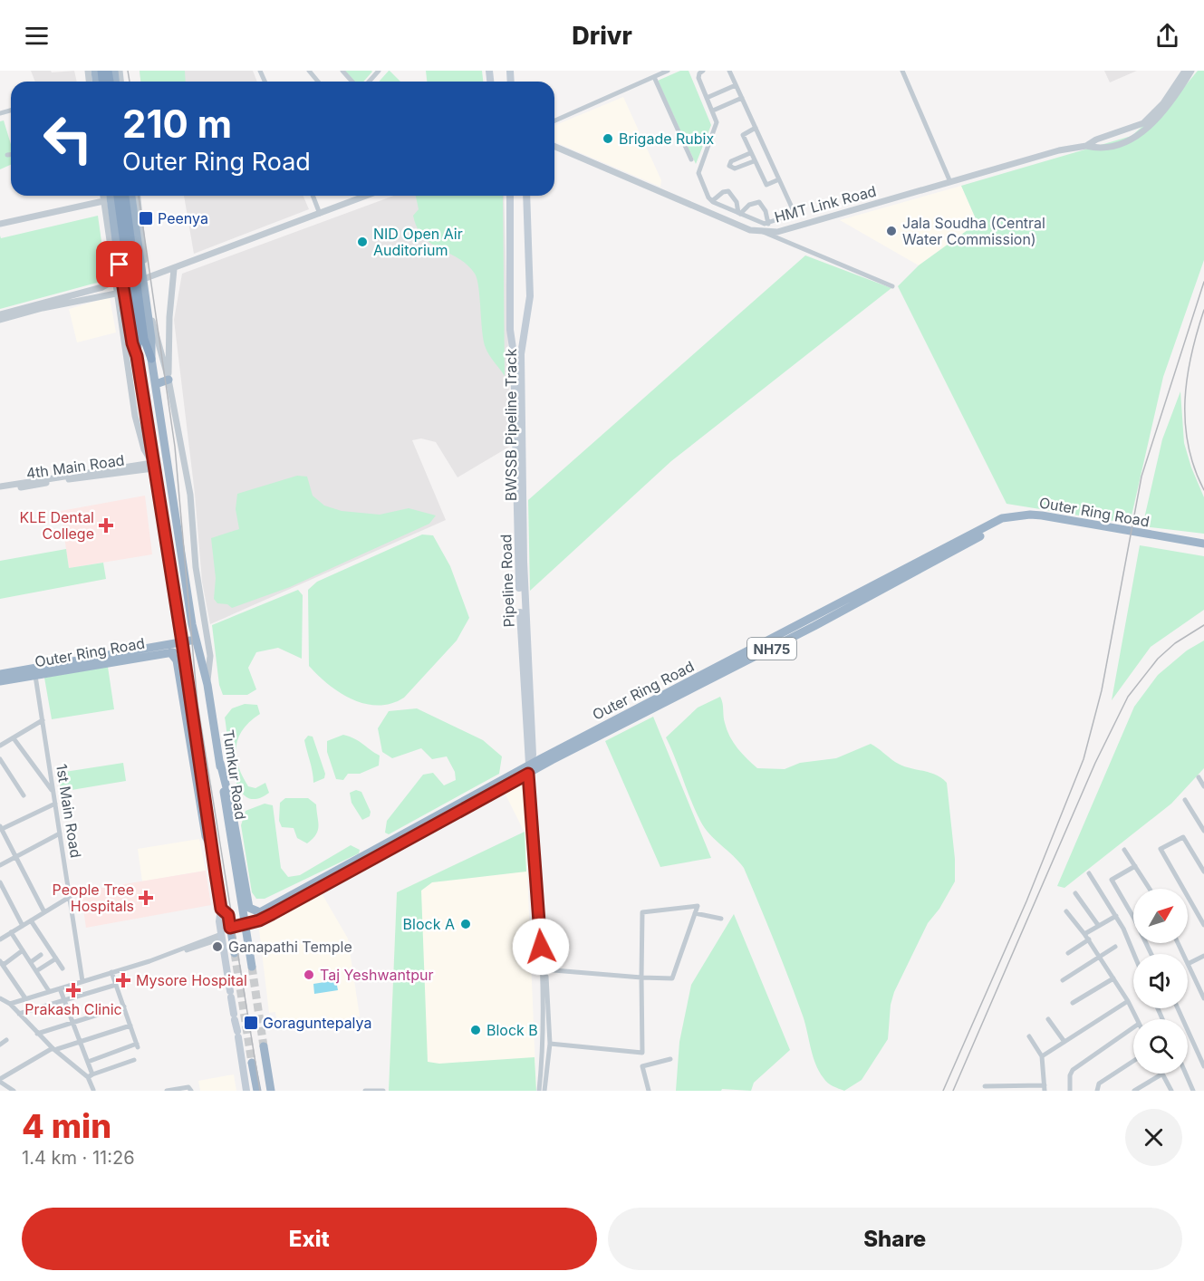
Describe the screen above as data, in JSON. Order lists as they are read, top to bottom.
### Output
{
  "streets": {
    "highway": ["Outer Ring Road", "NH75", "Tumkur Road"],
    "main road": ["BWSSB Pipeline Track", "Pipeline Road"],
    "street": ["HMT Link Road", "4th Main Road", "1st Main Road"]
  },
  "crossings": [
    ["BWSSB Pipeline Track", "Pipeline Road"],
    ["Outer Ring Road", "Pipeline Road"],
    ["Outer Ring Road", "Tumkur Road"],
    ["Outer Ring Road", "1st Main Road"]
  ],
  "places": {
    "other": [
      "Brigade Rubix",
      "Jala Soudha (Central Water Commission)",
      "NID Open Air Auditorium",
      "Block A",
      "Ganapathi Temple",
      "Taj Yeshwantpur",
      "Block B"
    ],
    "transit": ["Peenya", "Goraguntepalya"],
    "health": [
      "KLE Dental College",
      "People Tree Hospitals",
      "Mysore Hospital",
      "Prakash Clinic"
    ]
  },
  "north": "top right",
  "page": {
    "header": "Drivr",
    "turn": ["210 m", "Outer Ring Road"],
    "heading": ["4 min", "1.4 km · 11:26"],
    "buttons": ["Exit", "Share"]
  }
}
